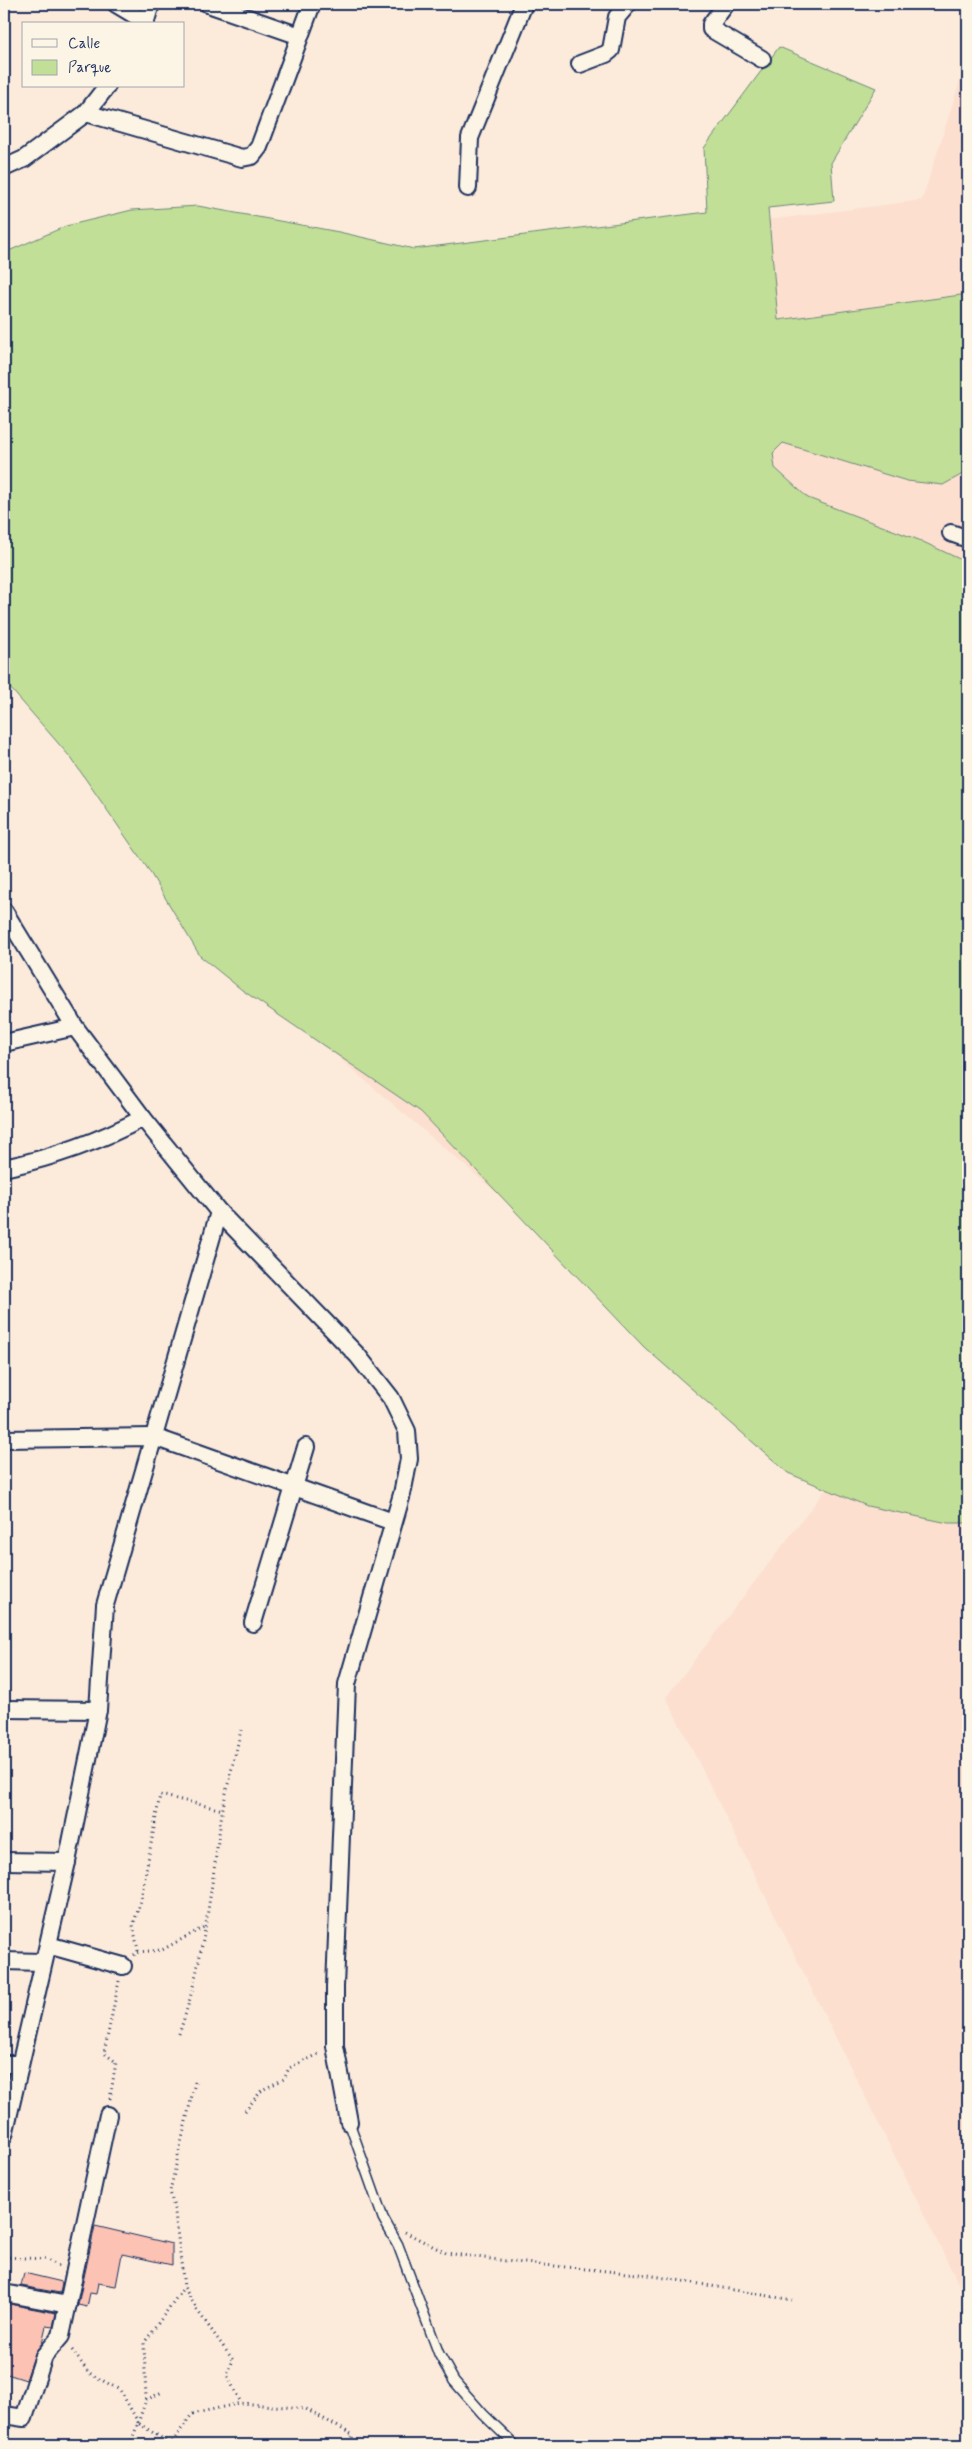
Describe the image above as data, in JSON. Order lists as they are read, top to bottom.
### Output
{
  "legend": ["Calle", "Parque"]
}
